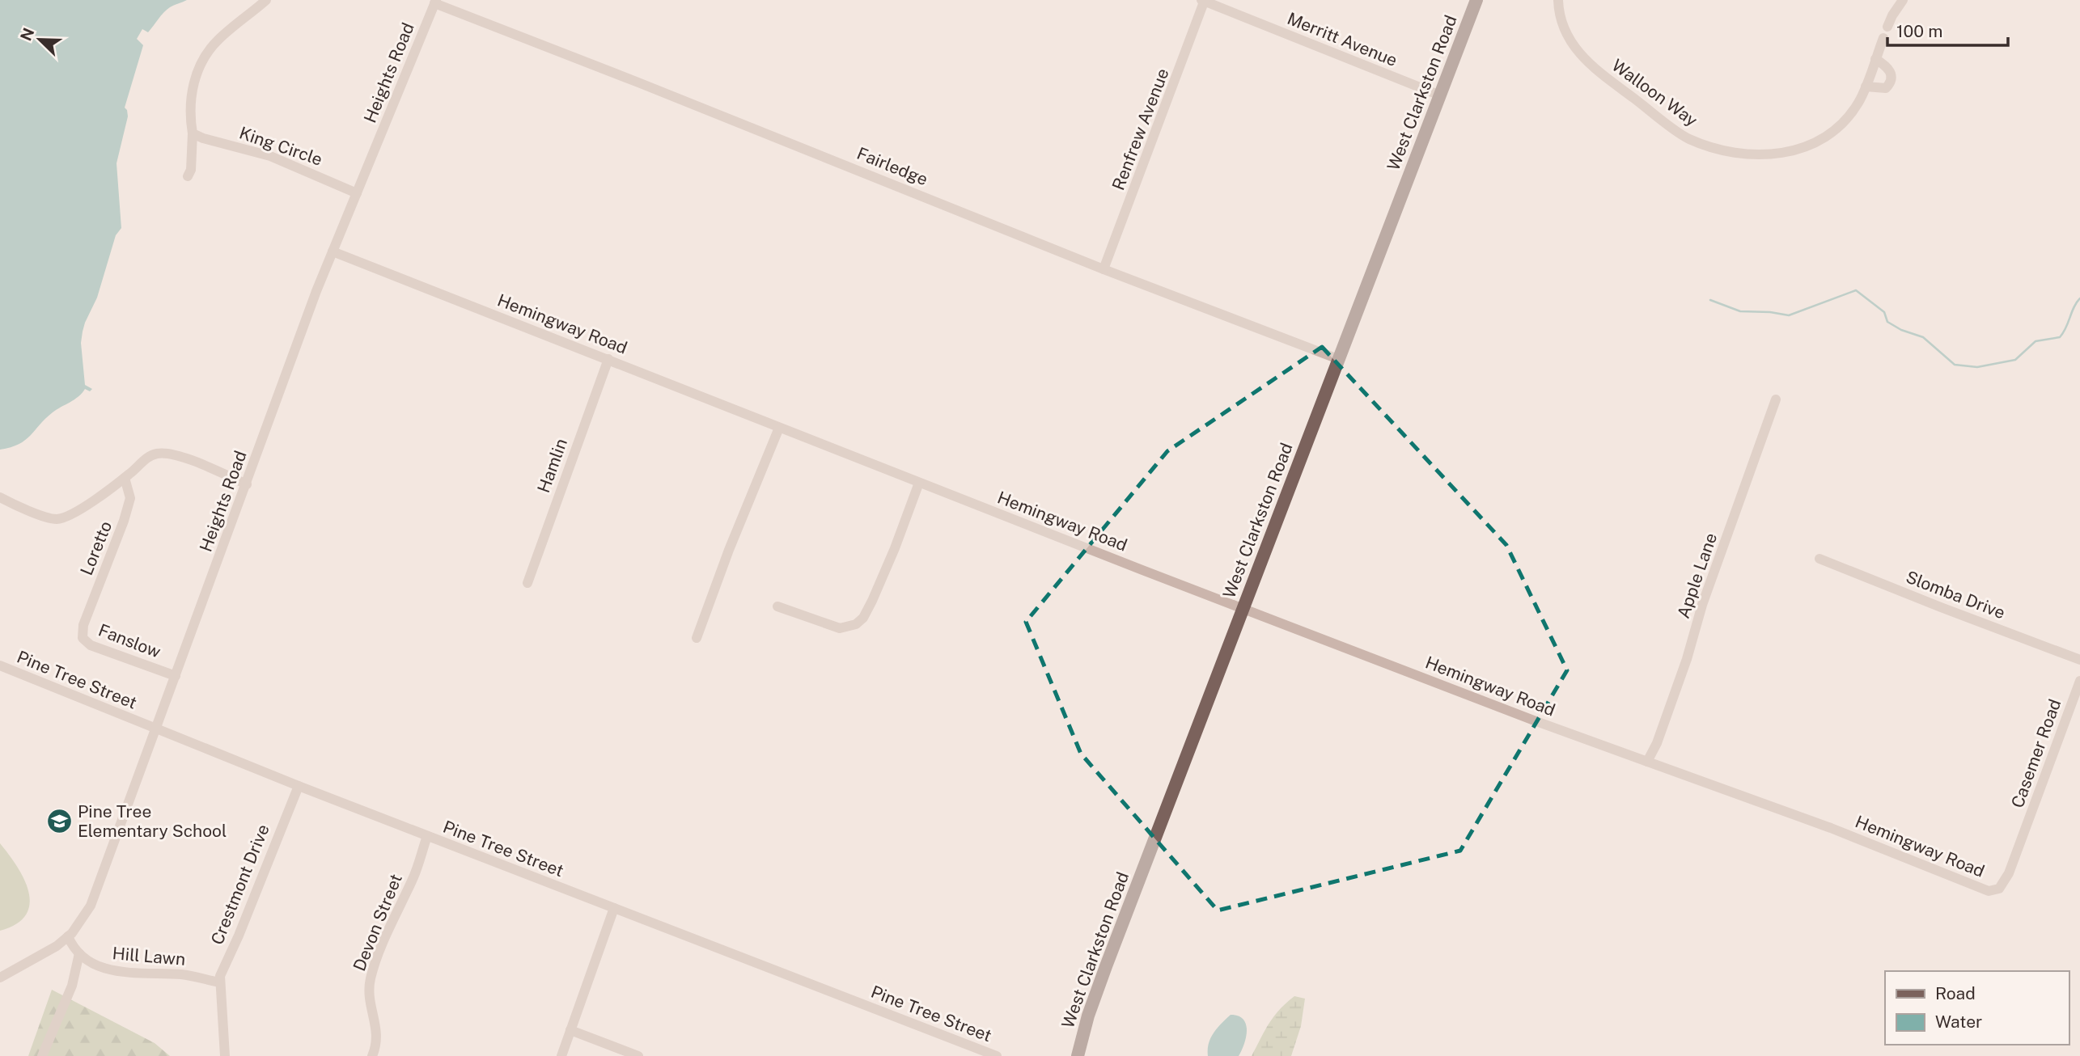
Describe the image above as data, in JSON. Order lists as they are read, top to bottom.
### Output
{
  "streets": {
    "main road": ["West Clarkston Road"],
    "street": [
      "Merritt Avenue",
      "Heights Road",
      "Walloon Way",
      "Renfrew Avenue",
      "King Circle",
      "Fairledge",
      "Hemingway Road",
      "Hamlin",
      "Loretto",
      "Apple Lane",
      "Slomba Drive",
      "Fanslow",
      "Pine Tree Street",
      "Casemer Road",
      "Crestmont Drive",
      "Devon Street",
      "Hill Lawn"
    ]
  },
  "crossings": [
    ["Merritt Avenue", "West Clarkston Road"],
    ["Merritt Avenue", "Renfrew Avenue"],
    ["Heights Road", "King Circle"],
    ["Heights Road", "Fairledge"],
    ["Heights Road", "Hemingway Road"],
    ["Heights Road", "Fanslow"],
    ["Heights Road", "Pine Tree Street"],
    ["West Clarkston Road", "Fairledge"],
    ["West Clarkston Road", "Hemingway Road"],
    ["Renfrew Avenue", "Fairledge"],
    ["Hemingway Road", "Hamlin"],
    ["Hemingway Road", "Apple Lane"],
    ["Hemingway Road", "Casemer Road"],
    ["Loretto", "Fanslow"],
    ["Pine Tree Street", "Crestmont Drive"],
    ["Pine Tree Street", "Devon Street"],
    ["Crestmont Drive", "Hill Lawn"]
  ],
  "places": {
    "school or university": ["Pine Tree Elementary School"]
  },
  "legend": ["Road", "Water"],
  "scale_bar": "100 m",
  "north": "top left"
}
